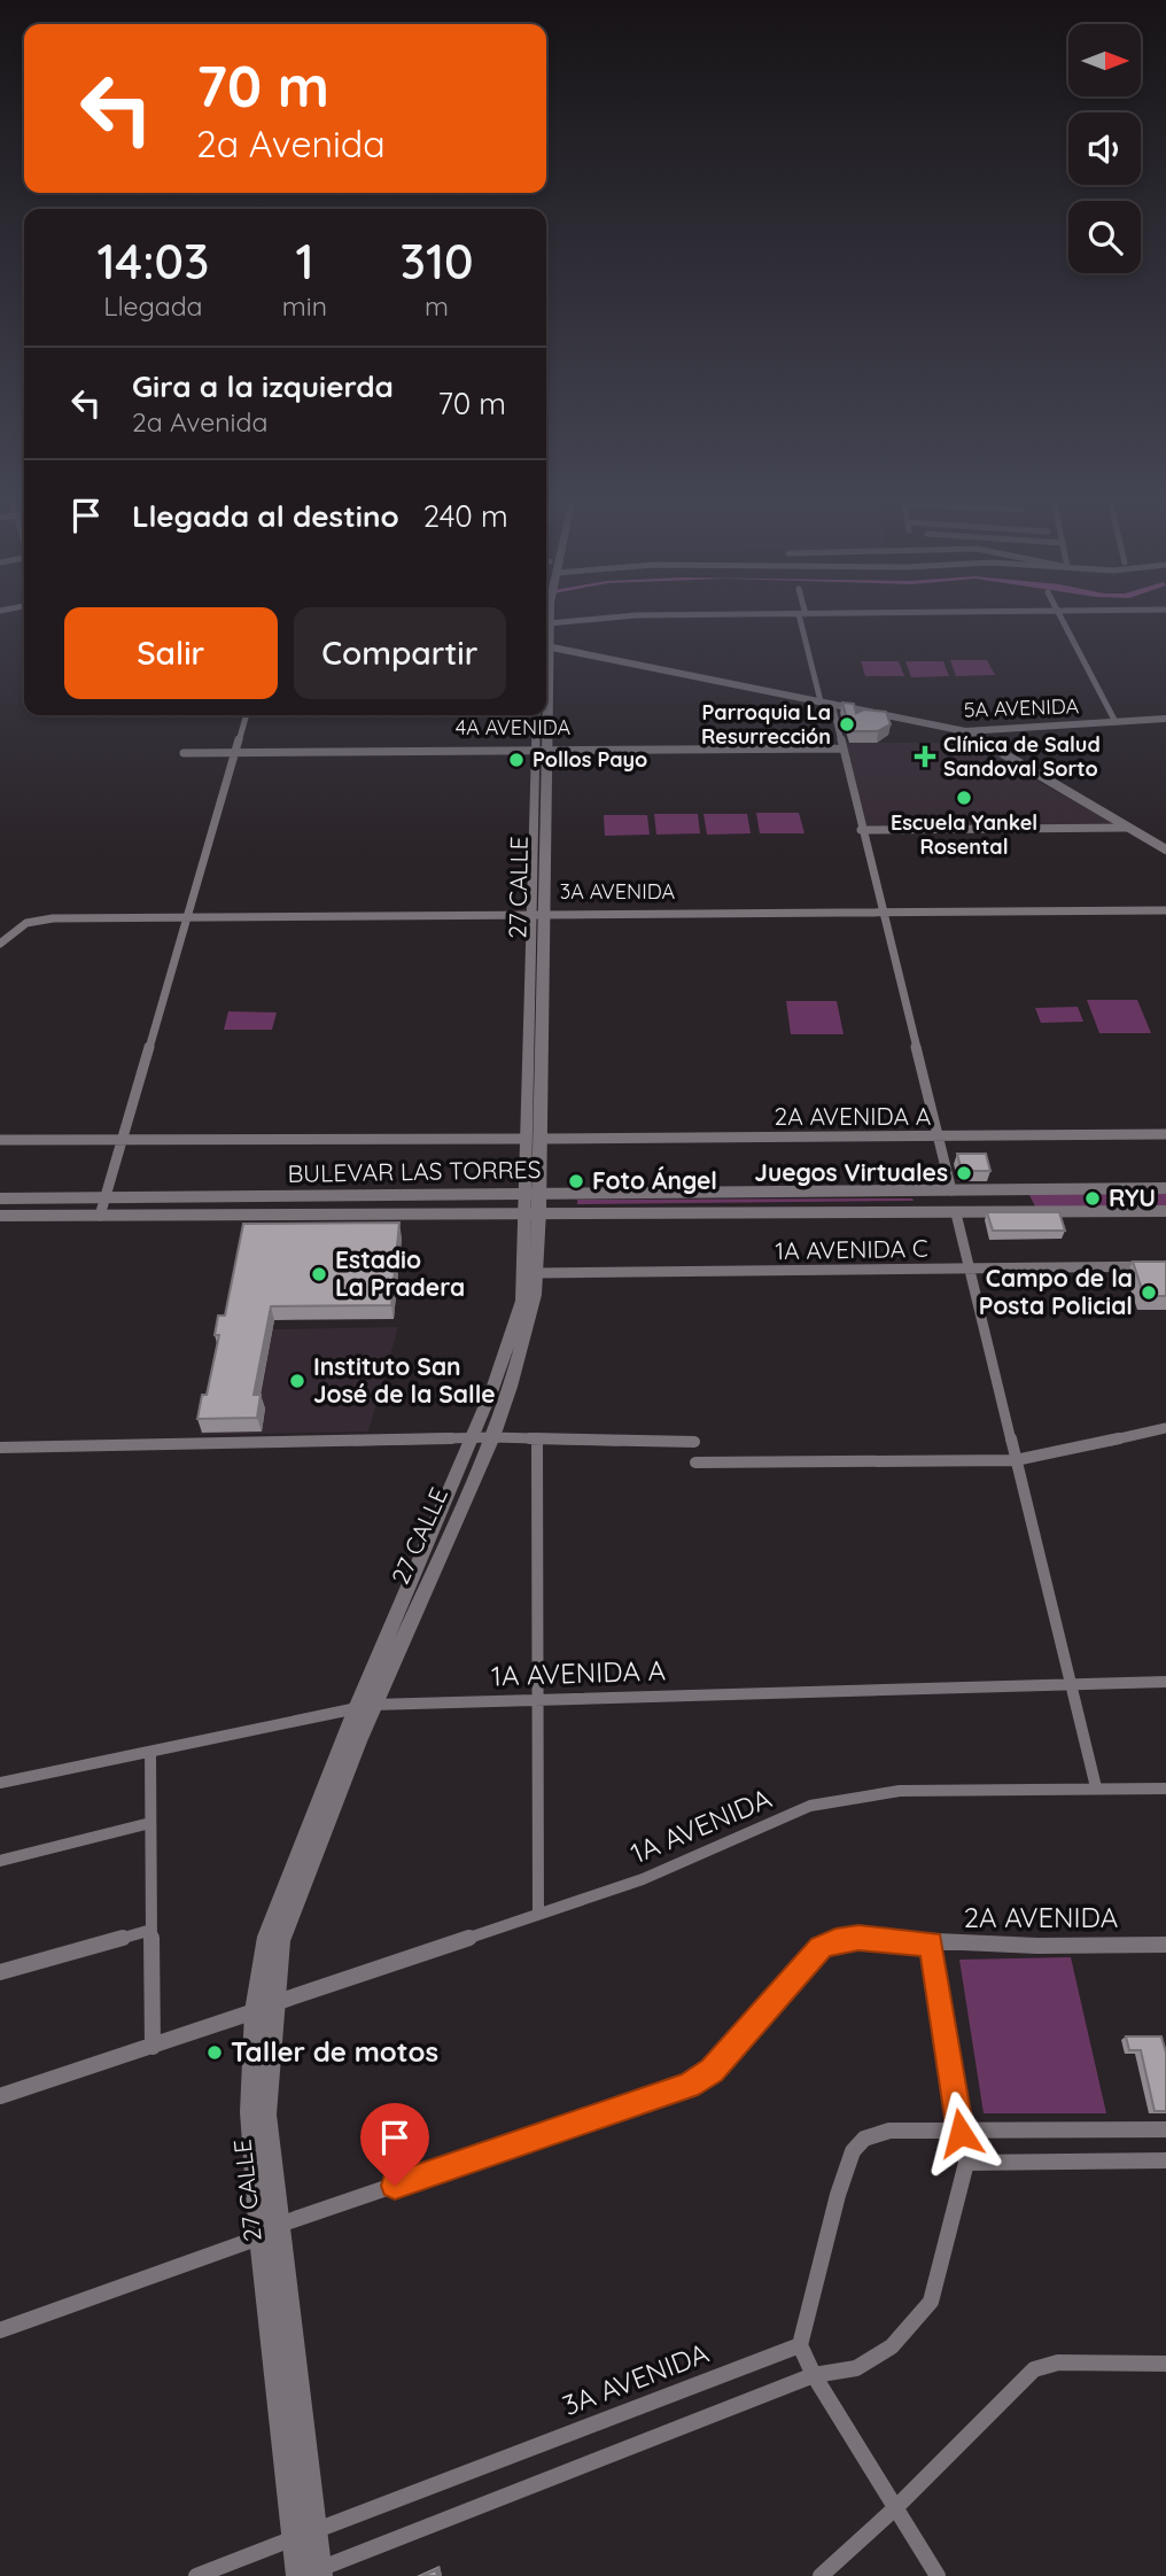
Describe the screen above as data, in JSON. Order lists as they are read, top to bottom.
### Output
{
  "streets": {
    "main road": ["27 CALLE"],
    "street": [
      "5A AVENIDA",
      "4A AVENIDA",
      "3A AVENIDA",
      "2A AVENIDA A",
      "BULEVAR LAS TORRES",
      "1A AVENIDA C",
      "1A AVENIDA A",
      "1A AVENIDA",
      "2A AVENIDA"
    ]
  },
  "crossings": [
    ["4A AVENIDA", "27 CALLE"],
    ["27 CALLE", "3A AVENIDA"],
    ["27 CALLE", "2A AVENIDA A"],
    ["27 CALLE", "BULEVAR LAS TORRES"],
    ["27 CALLE", "1A AVENIDA C"],
    ["27 CALLE", "1A AVENIDA A"],
    ["27 CALLE", "1A AVENIDA"],
    ["27 CALLE", "2A AVENIDA"]
  ],
  "places": {
    "other": [
      "Parroquia La Resurrección",
      "Pollos Payo",
      "Escuela Yankel Rosental",
      "Juegos Virtuales",
      "Foto Ángel",
      "RYU",
      "Estadio La Pradera",
      "Campo de la Posta Policial",
      "Instituto San José de la Salle",
      "Taller de motos"
    ],
    "health": ["Clínica de Salud Sandoval Sorto"]
  },
  "north": "right",
  "page": {
    "turn": ["70 m", "2a Avenida"],
    "eta": [
      "14:03",
      "Llegada",
      "1",
      "min",
      "310",
      "m"
    ],
    "list": [
      {
        "name": "Gira a la izquierda",
        "note": "2a Avenida",
        "value": "70 m"
      },
      {
        "name": "Llegada al destino",
        "value": "240 m"
      }
    ],
    "buttons": ["Salir", "Compartir"]
  }
}
